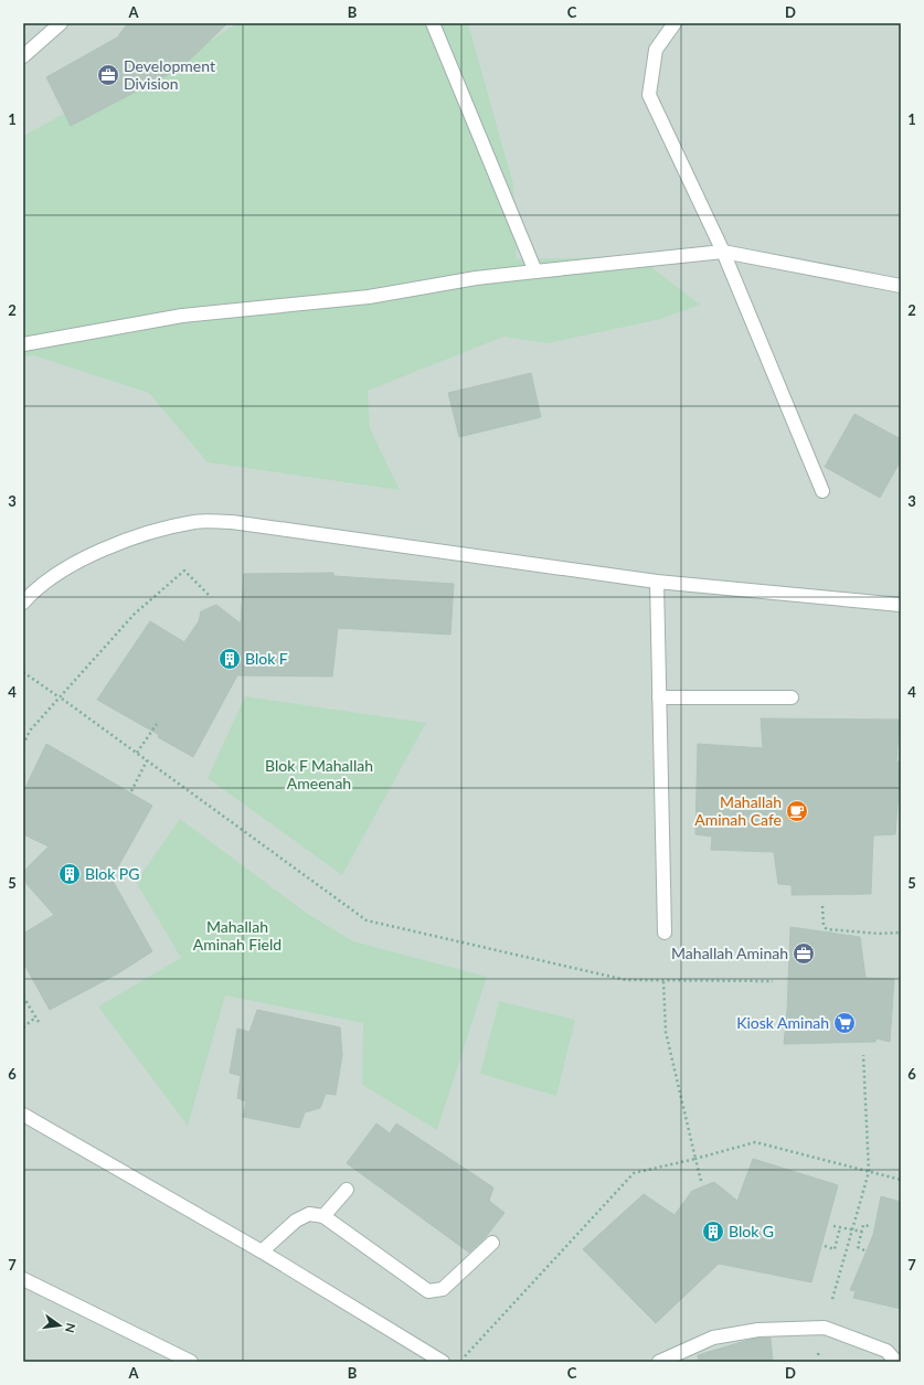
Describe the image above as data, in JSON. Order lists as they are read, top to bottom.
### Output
{
  "parks": ["Blok F Mahallah Ameenah", "Mahallah Aminah Field"],
  "places": {
    "office": ["Development Division", "Mahallah Aminah"],
    "building": ["Blok F", "Blok PG", "Blok G"],
    "cafe": ["Mahallah Aminah Cafe"],
    "supermarket": ["Kiosk Aminah"]
  },
  "north": "right",
  "grid": {
    "columns": [
      "A",
      "B",
      "C",
      "D"
    ],
    "rows": [
      "1",
      "2",
      "3",
      "4",
      "5",
      "6",
      "7"
    ]
  }
}
